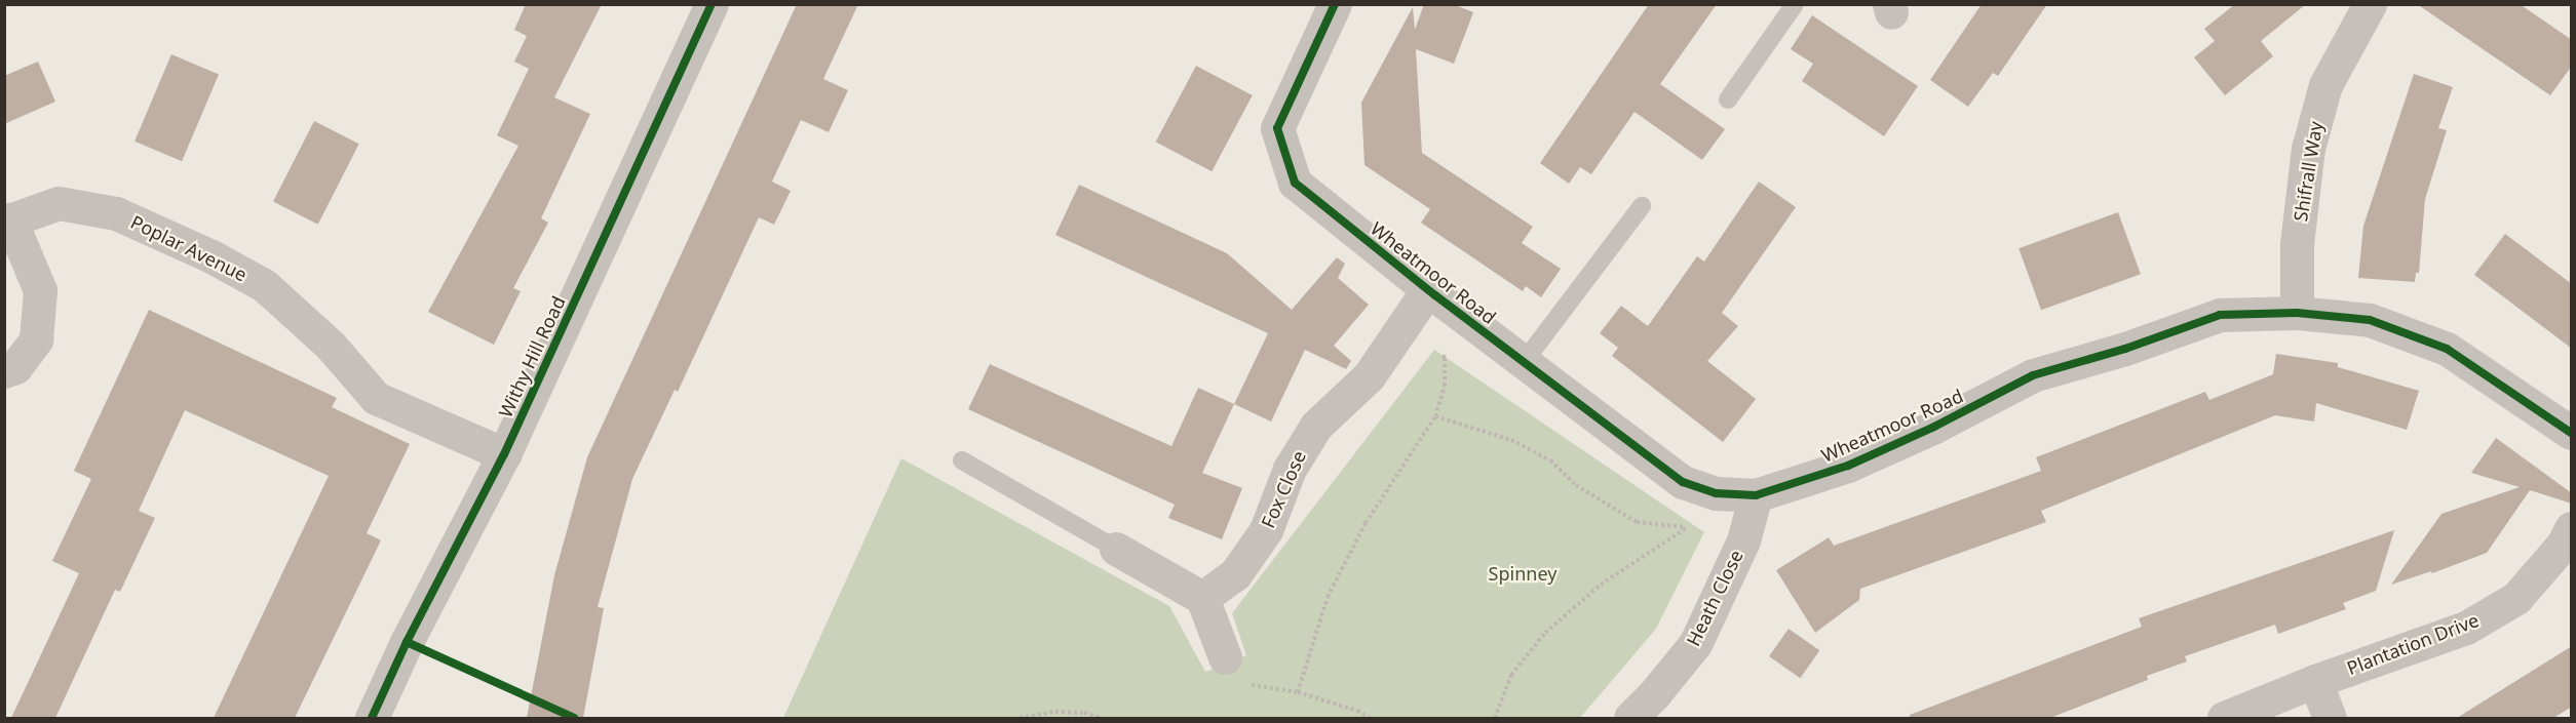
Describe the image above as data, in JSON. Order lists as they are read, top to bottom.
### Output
{
  "streets": {
    "street": [
      "Shifrall Way",
      "Poplar Avenue",
      "Wheatmoor Road",
      "Withy Hill Road",
      "Fox Close",
      "Heath Close",
      "Plantation Drive"
    ]
  },
  "crossings": [
    ["Shifrall Way", "Wheatmoor Road"],
    ["Poplar Avenue", "Withy Hill Road"],
    ["Wheatmoor Road", "Fox Close"],
    ["Wheatmoor Road", "Heath Close"]
  ],
  "parks": ["Spinney"]
}
